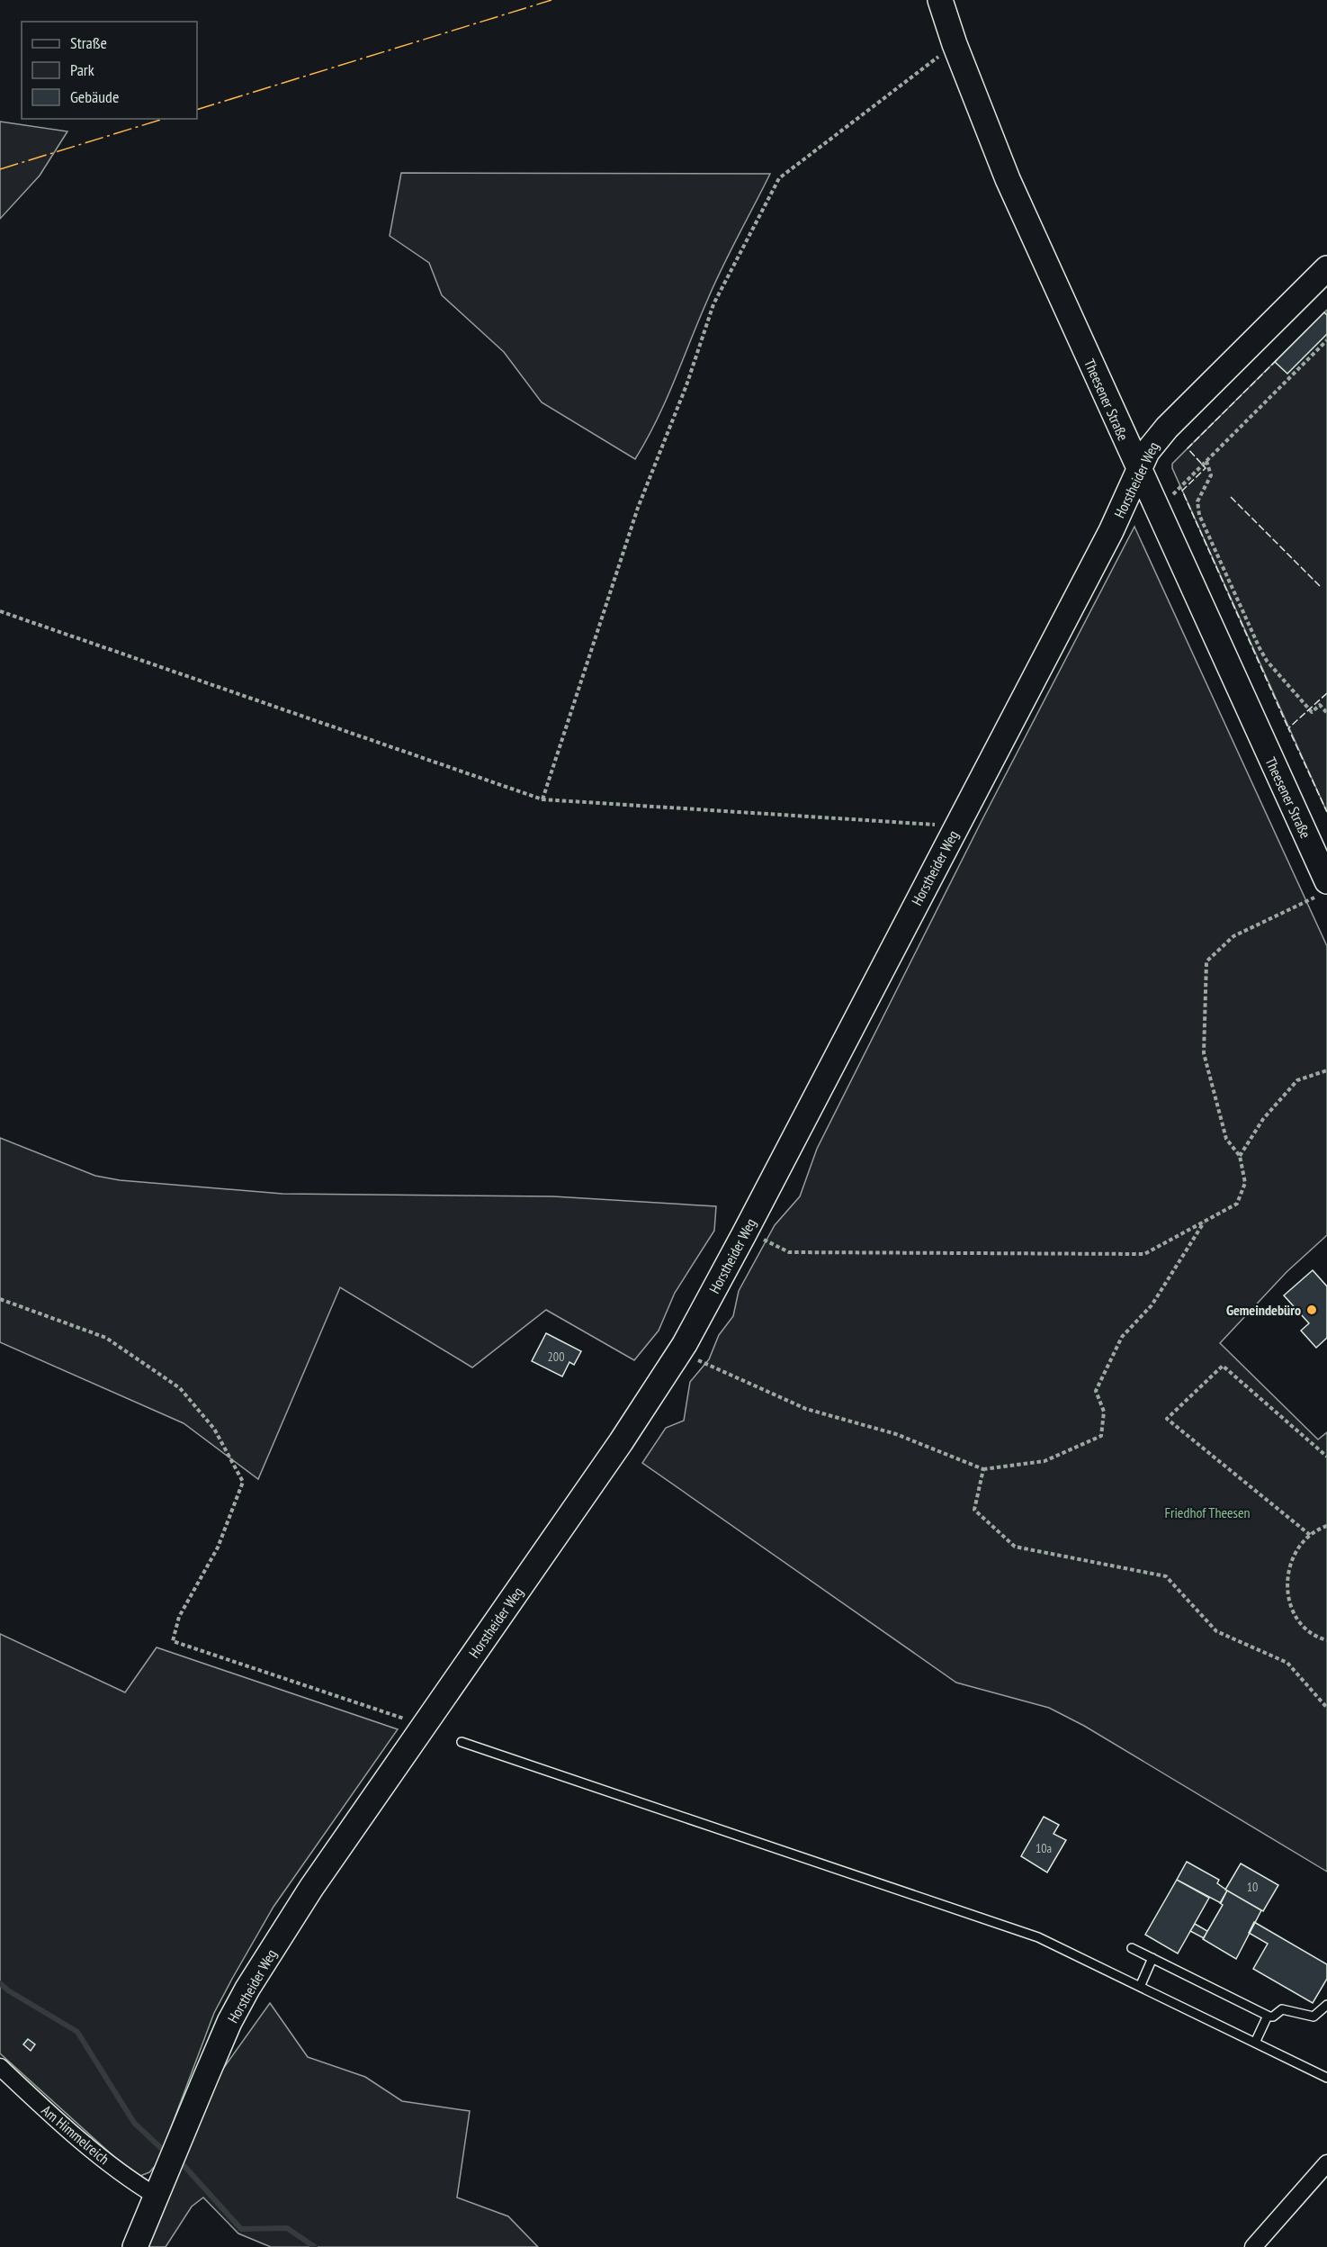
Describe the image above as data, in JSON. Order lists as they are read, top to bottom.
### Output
{
  "streets": {
    "street": ["Theesener Straße", "Horstheider Weg", "Am Himmelreich"]
  },
  "crossings": [
    ["Theesener Straße", "Horstheider Weg"],
    ["Horstheider Weg", "Am Himmelreich"]
  ],
  "parks": ["Friedhof Theesen"],
  "places": ["Gemeindebüro"],
  "house_numbers": ["200", "10a", "10"],
  "legend": ["Straße", "Park", "Gebäude"]
}
